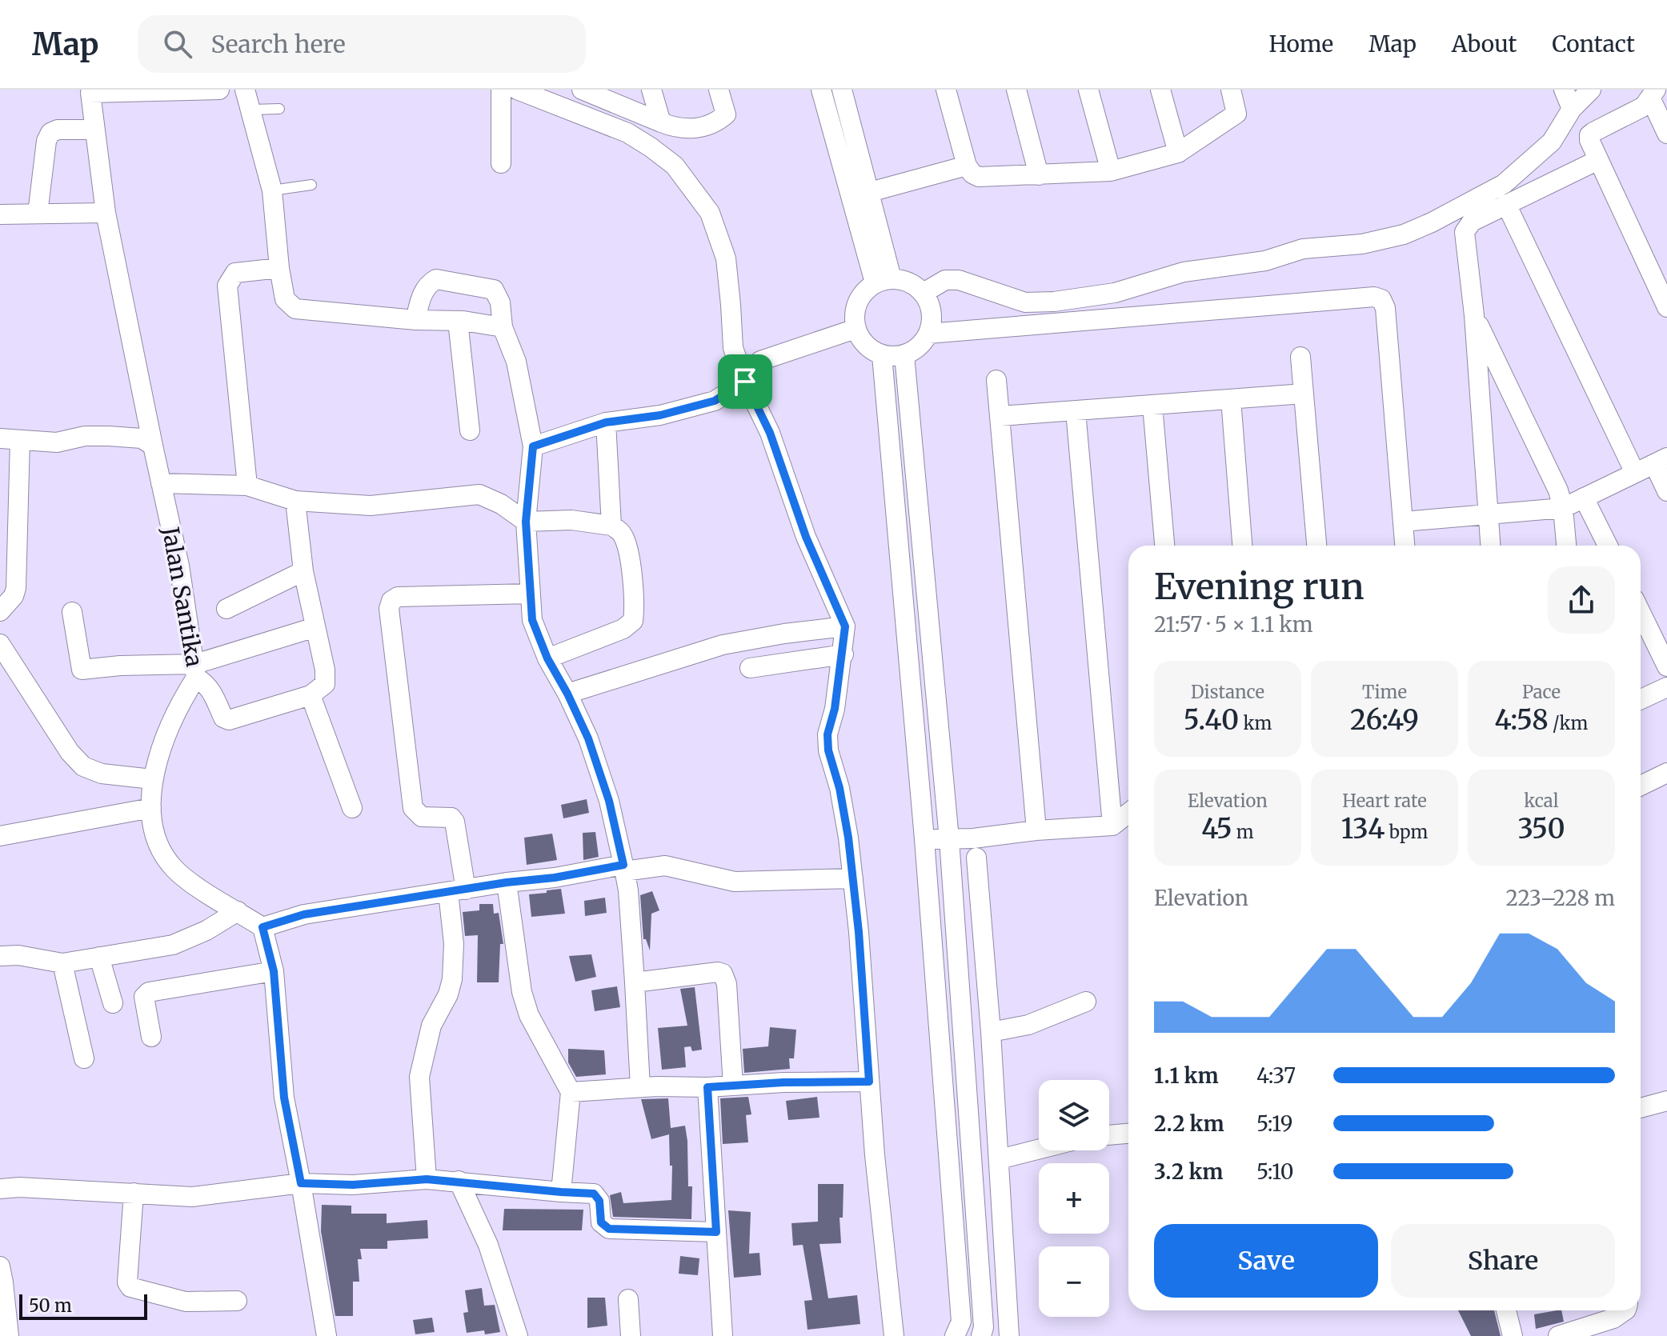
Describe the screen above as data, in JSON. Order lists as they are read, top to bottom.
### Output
{
  "streets": {
    "street": ["Jalan Santika"]
  },
  "scale_bar": "50 m",
  "page": {
    "header": "Map",
    "search": "Search here",
    "nav": [
      "Home",
      "Map",
      "About",
      "Contact"
    ],
    "heading": ["Evening run", "21:57 · 5 × 1.1 km"],
    "stats": [
      ["Distance", "5.40 km"],
      ["Time", "26:49"],
      ["Pace", "4:58 /km"],
      ["Elevation", "45 m"],
      ["Heart rate", "134 bpm"],
      ["kcal", "350"]
    ],
    "chart": ["Elevation", "223–228 m"],
    "list": [
      {
        "name": "1.1 km",
        "note": "4:37"
      },
      {
        "name": "2.2 km",
        "note": "5:19"
      },
      {
        "name": "3.2 km",
        "note": "5:10"
      }
    ],
    "map_buttons": ["+", "−"],
    "buttons": ["Save", "Share"],
    "scale": "50 m"
  }
}
